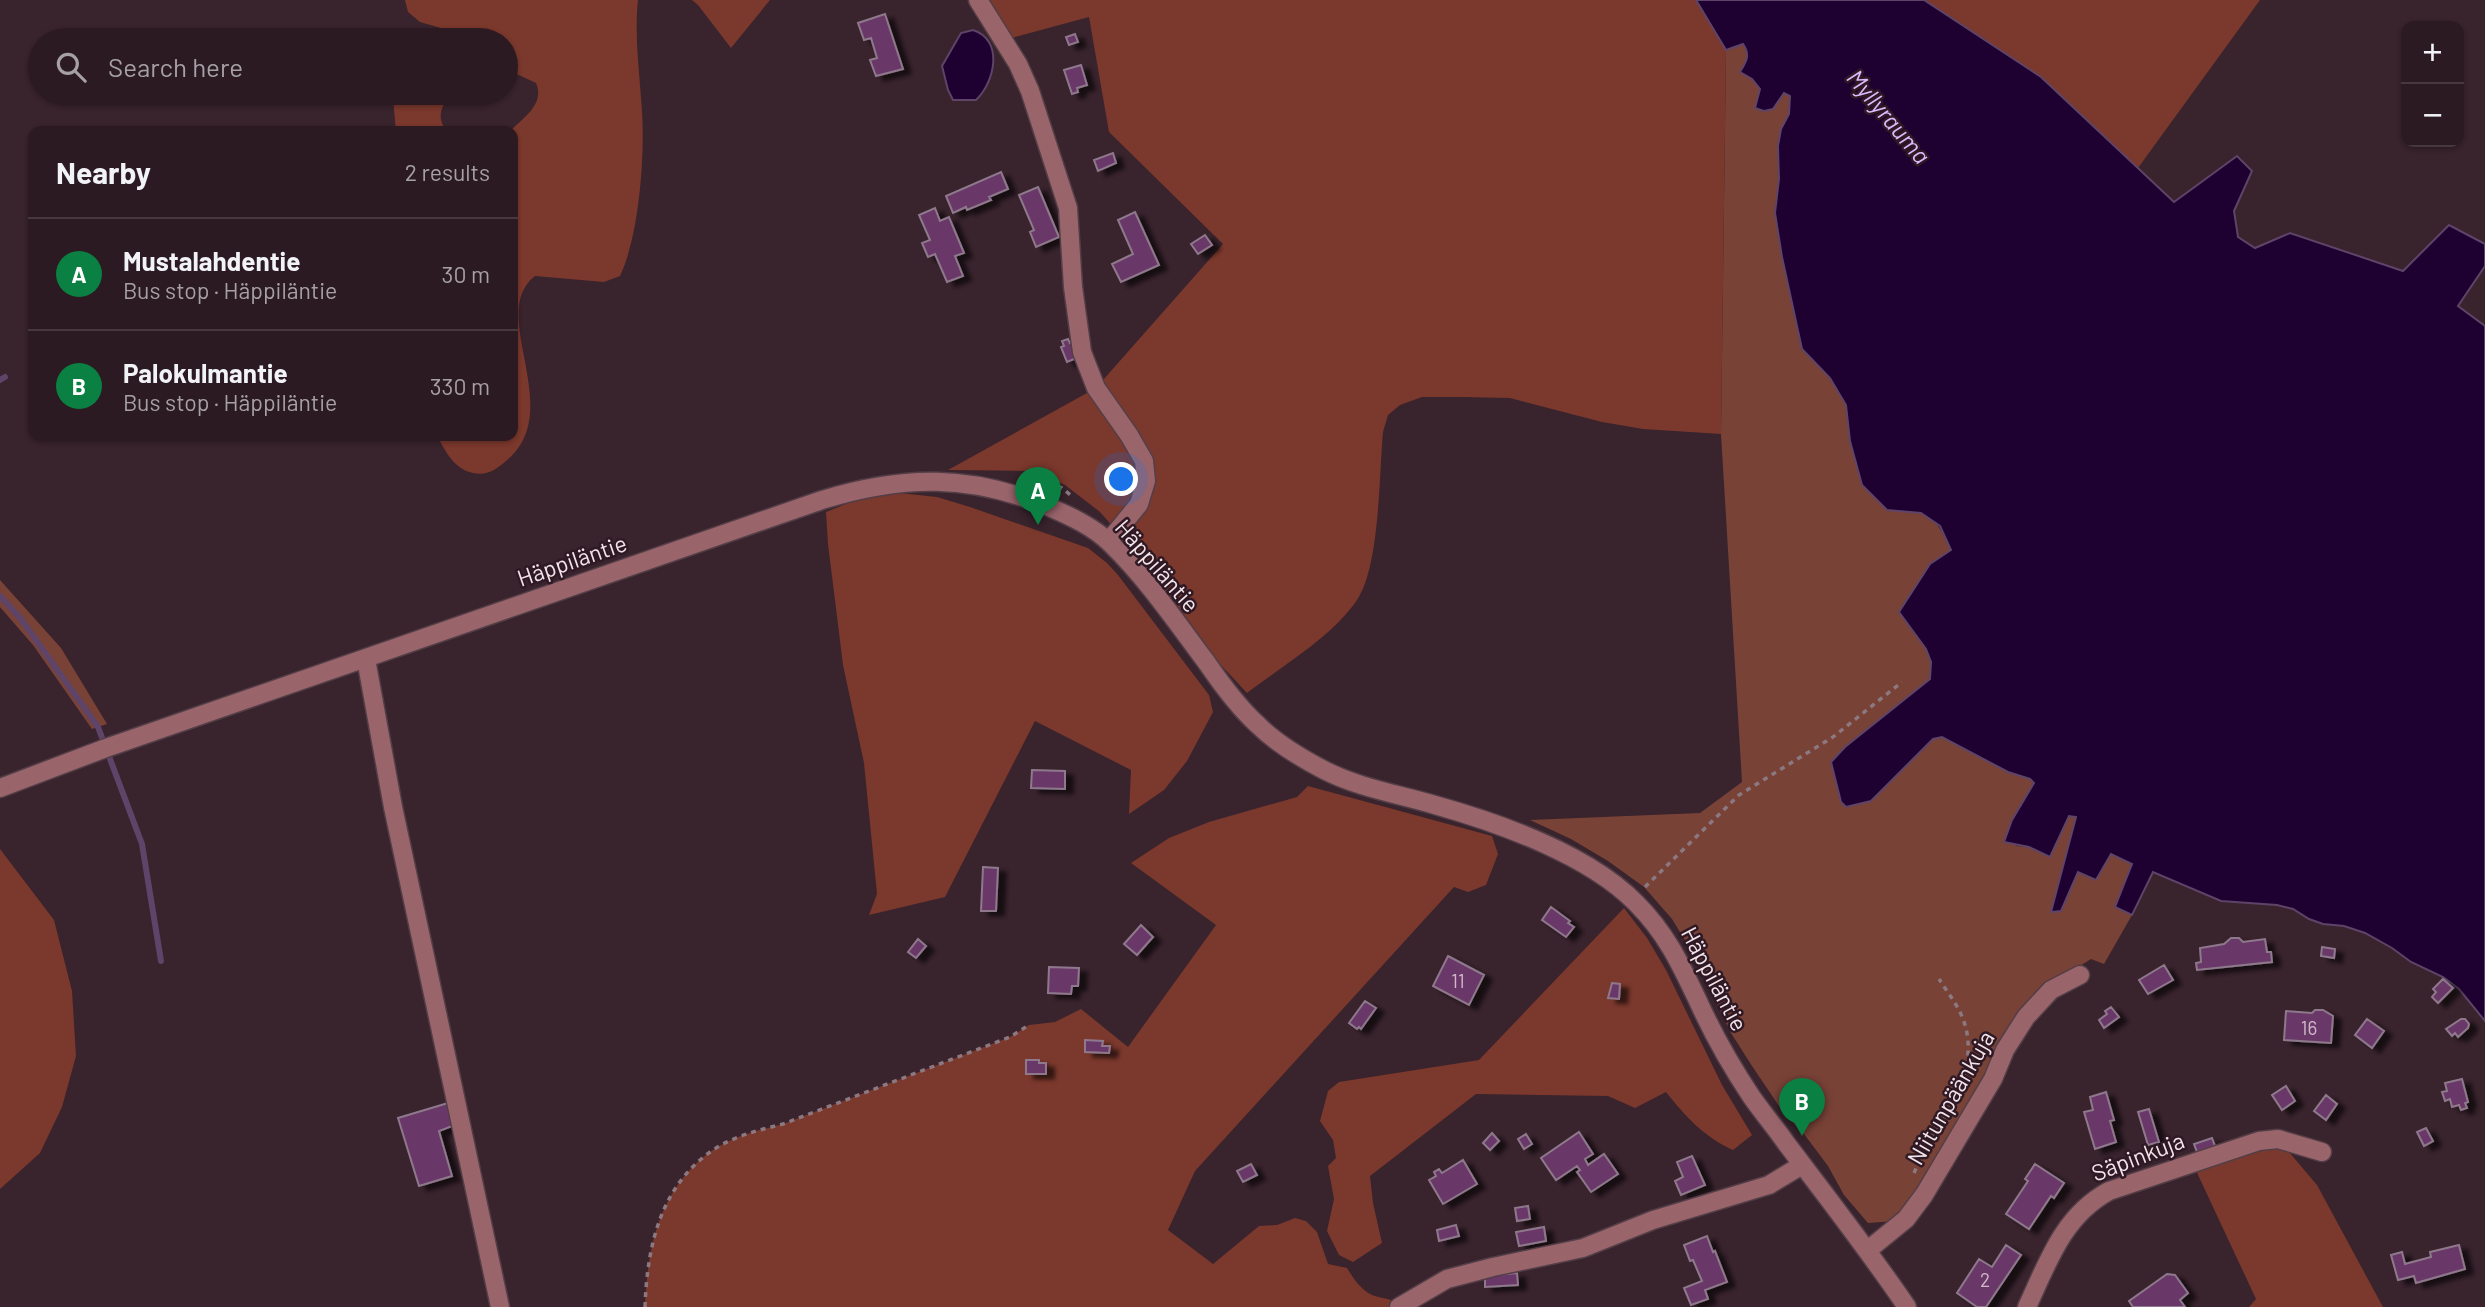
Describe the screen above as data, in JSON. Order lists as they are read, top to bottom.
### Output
{
  "streets": {
    "street": ["Häppiläntie", "Niitunpäänkuja", "Säpinkuja"]
  },
  "crossings": [
    ["Häppiläntie", "Niitunpäänkuja"]
  ],
  "water": ["Myllyrauma"],
  "house_numbers": ["11", "16", "2"],
  "page": {
    "map_buttons": ["+", "−"],
    "search": "Search here",
    "heading": ["Nearby", "2 results"],
    "list": [
      {
        "mark": "A",
        "name": "Mustalahdentie",
        "note": "Bus stop · Häppiläntie",
        "value": "30 m"
      },
      {
        "mark": "B",
        "name": "Palokulmantie",
        "note": "Bus stop · Häppiläntie",
        "value": "330 m"
      }
    ],
    "pins": ["A", "B"]
  }
}
